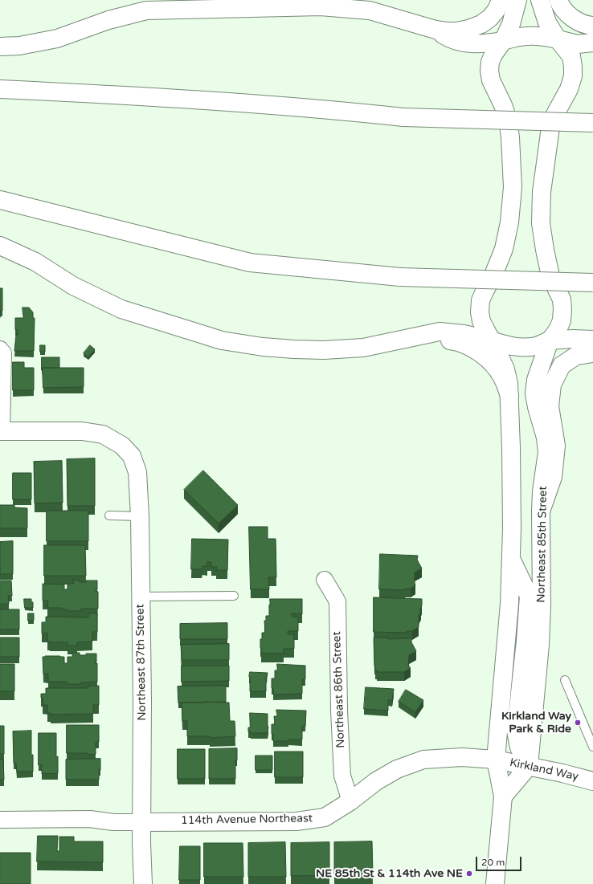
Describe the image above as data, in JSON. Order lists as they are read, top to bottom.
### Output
{
  "streets": {
    "main road": [
      "Northeast 85th Street",
      "Northeast 87th Street",
      "Kirkland Way",
      "114th Avenue Northeast"
    ],
    "street": ["Northeast 86th Street"]
  },
  "crossings": [
    ["Northeast 85th Street", "Kirkland Way"],
    ["Northeast 87th Street", "114th Avenue Northeast"],
    ["Northeast 86th Street", "114th Avenue Northeast"],
    ["Kirkland Way", "114th Avenue Northeast"]
  ],
  "places": ["Kirkland Way Park & Ride", "NE 85th St & 114th Ave NE"],
  "scale_bar": "20 m"
}
